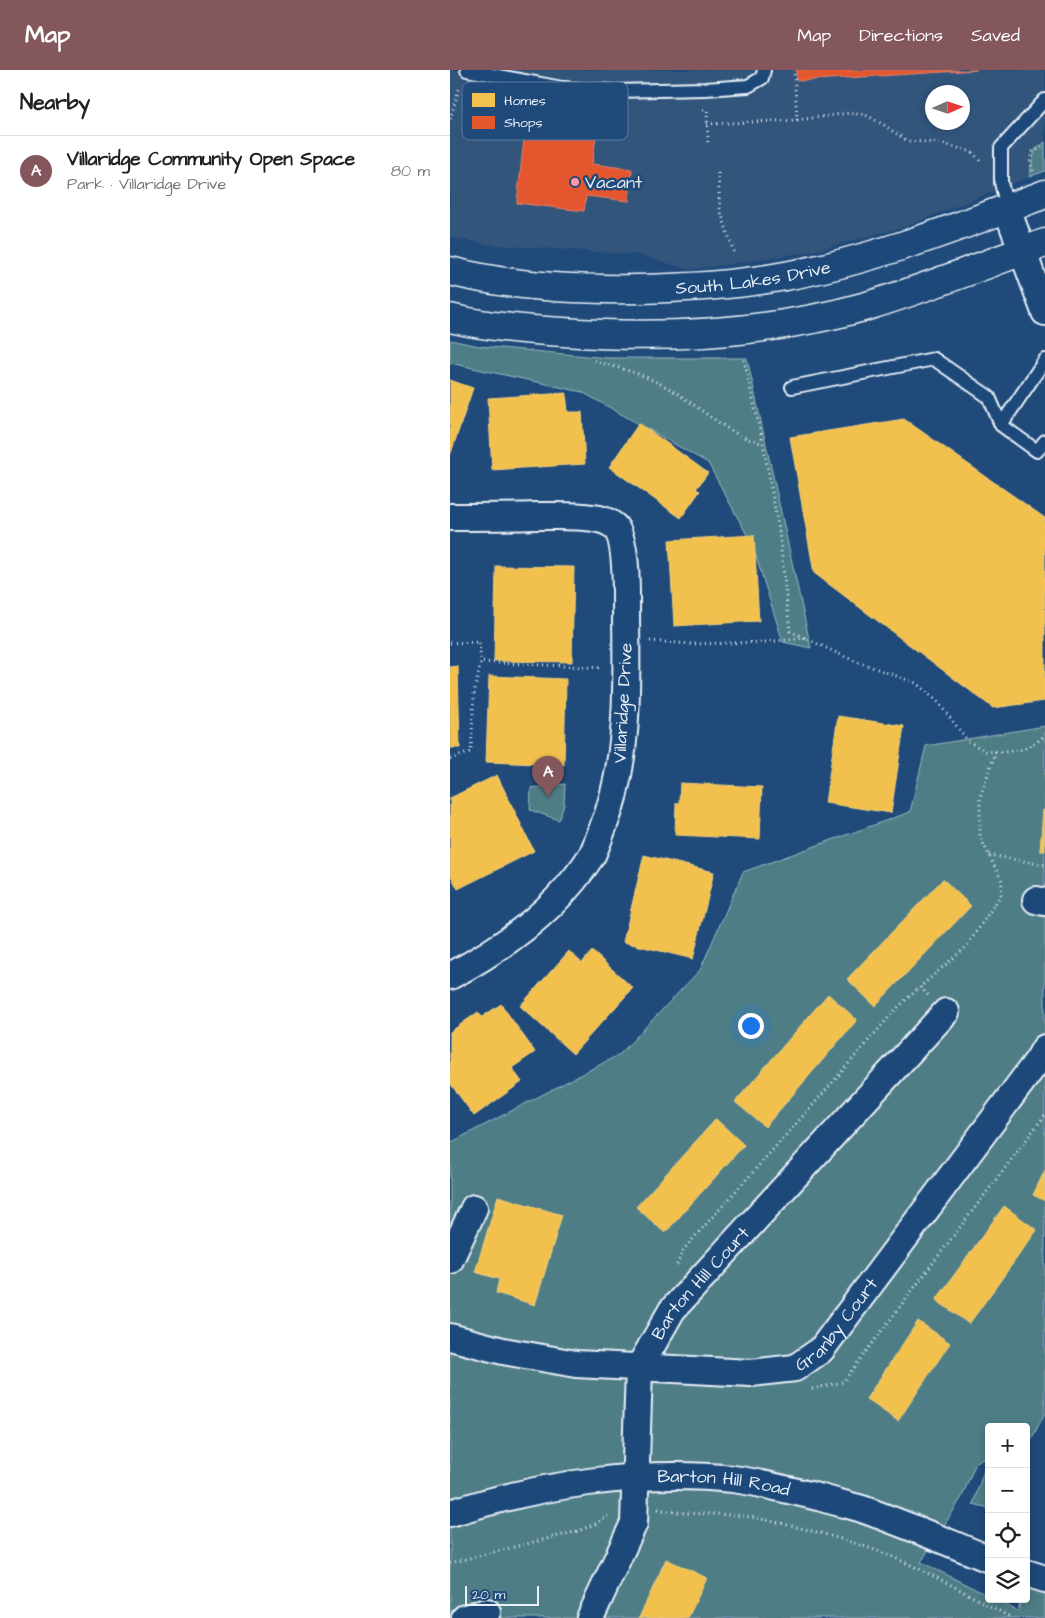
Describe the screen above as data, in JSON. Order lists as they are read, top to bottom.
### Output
{
  "streets": {
    "main road": ["South Lakes Drive"],
    "street": [
      "Villaridge Drive",
      "Barton Hill Court",
      "Granby Court",
      "Barton Hill Road"
    ]
  },
  "crossings": [
    ["Barton Hill Court", "Granby Court"],
    ["Barton Hill Court", "Barton Hill Road"]
  ],
  "places": ["Vacant"],
  "legend": ["Homes", "Shops"],
  "scale_bar": "20 m",
  "north": "right",
  "page": {
    "header": "Map",
    "nav": ["Map", "Directions", "Saved"],
    "heading": "Nearby",
    "list": [
      {
        "mark": "A",
        "name": "Villaridge Community Open Space",
        "note": "Park · Villaridge Drive",
        "value": "80 m"
      }
    ],
    "pins": "A",
    "map_buttons": ["+", "−"],
    "scale": "20 m"
  }
}
